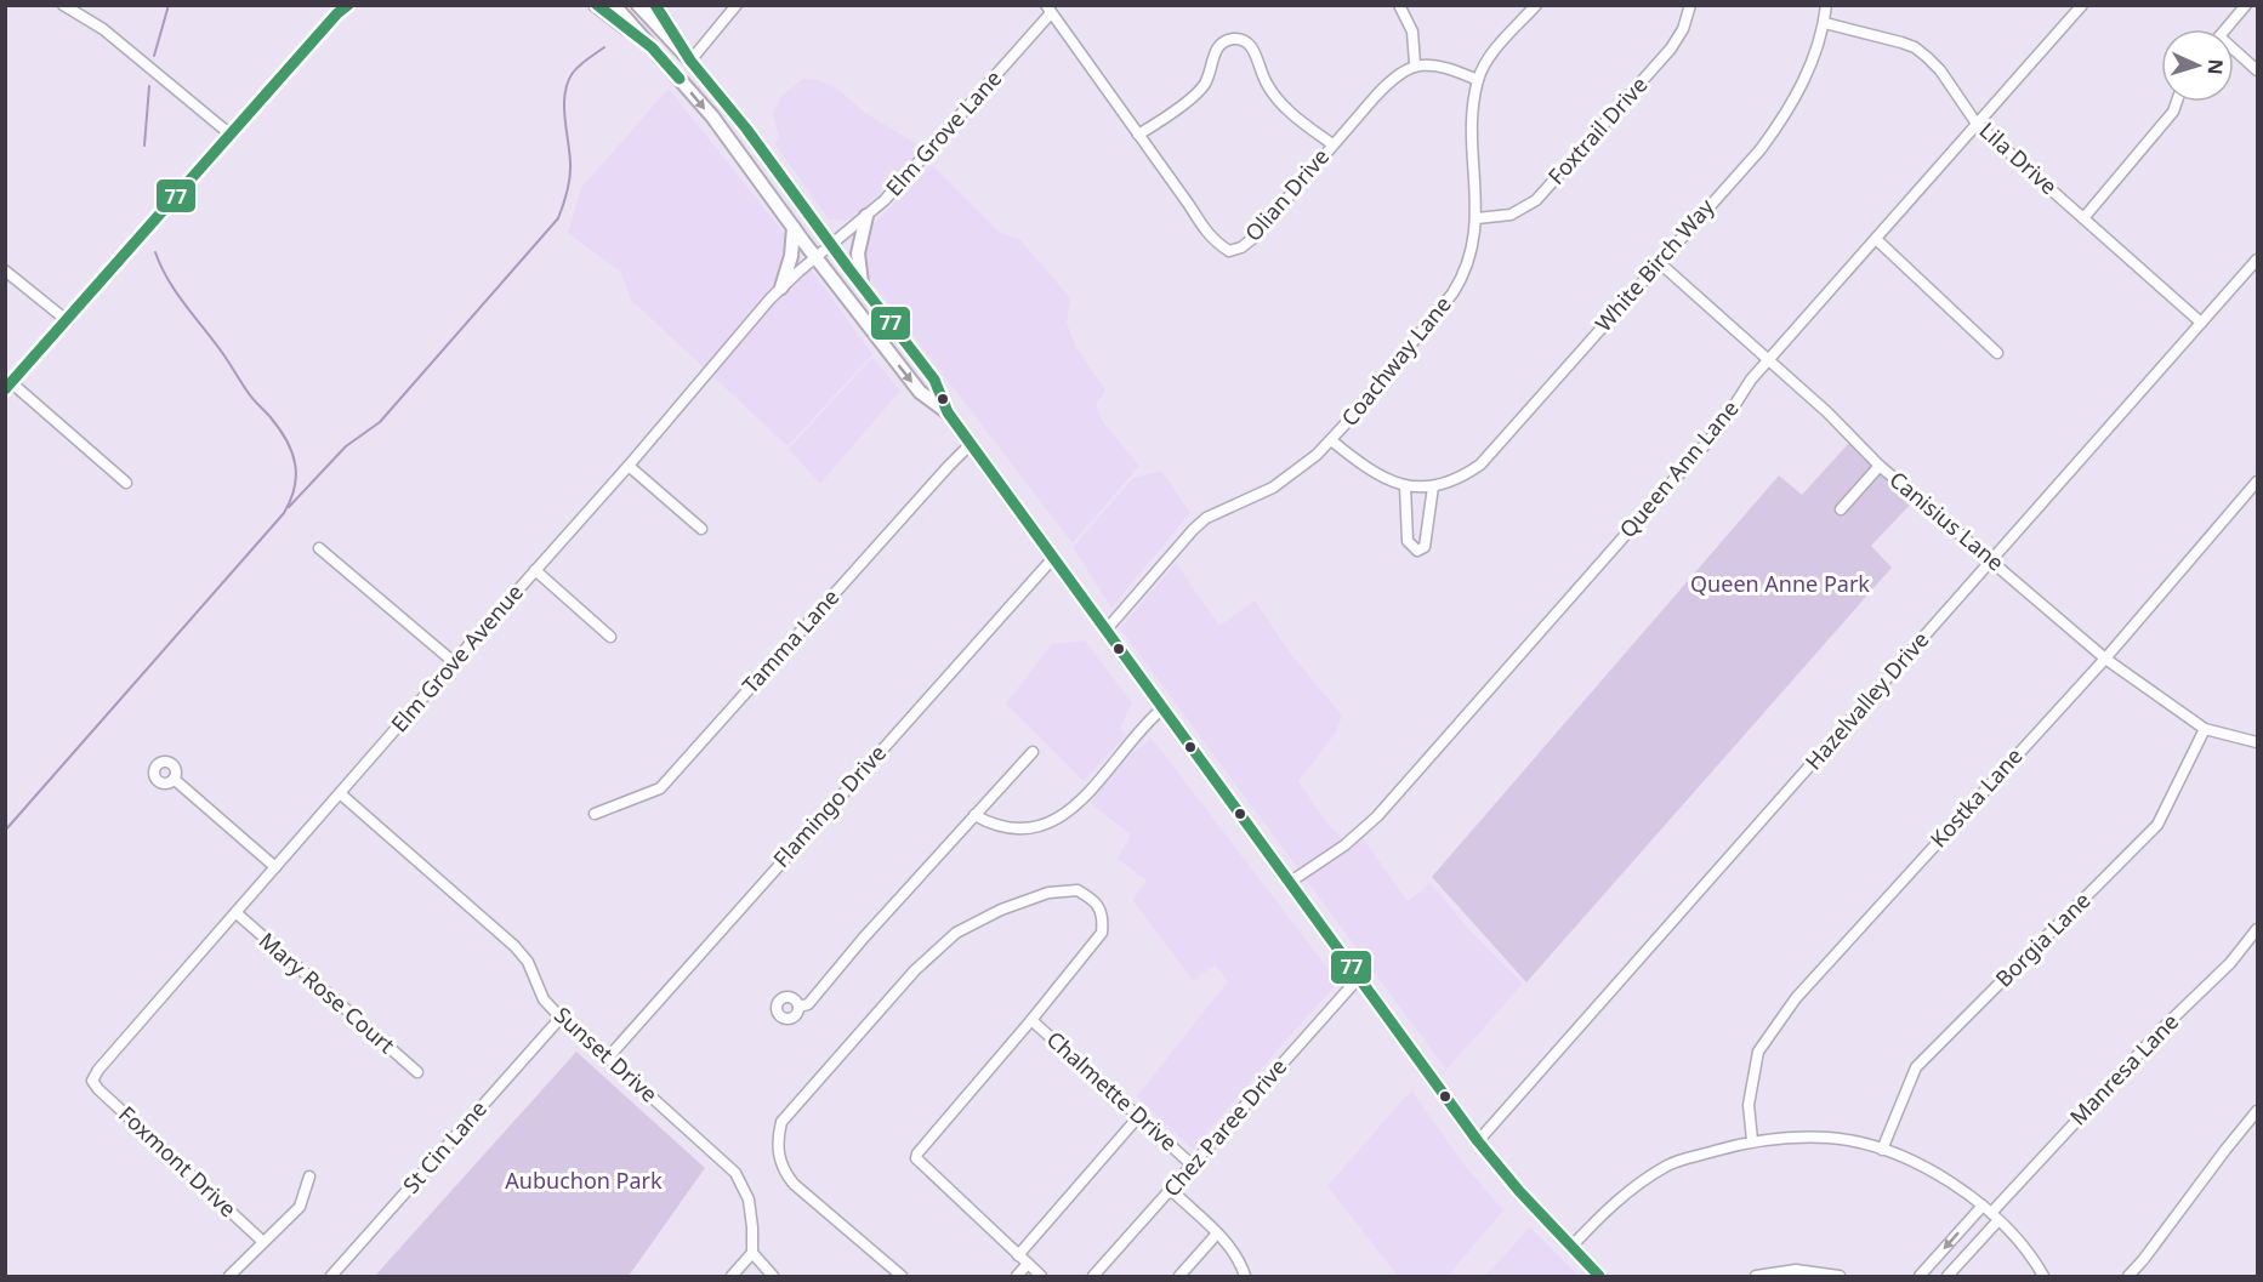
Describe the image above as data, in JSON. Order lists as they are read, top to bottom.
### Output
{
  "streets": {
    "street": [
      "Foxtrail Drive",
      "Elm Grove Lane",
      "Lila Drive",
      "Olian Drive",
      "White Birch Way",
      "Coachway Lane",
      "Queen Ann Lane",
      "Canisius Lane",
      "Tamma Lane",
      "Elm Grove Avenue",
      "Hazelvalley Drive",
      "Kostka Lane",
      "Flamingo Drive",
      "Borgia Lane",
      "Mary Rose Court",
      "Sunset Drive",
      "Manresa Lane",
      "Chalmette Drive",
      "Chez Paree Drive",
      "St Cin Lane",
      "Foxmont Drive"
    ]
  },
  "crossings": [
    ["Foxtrail Drive", "Coachway Lane"],
    ["Elm Grove Lane", "Olian Drive"],
    ["Elm Grove Lane", "Elm Grove Avenue"],
    ["Lila Drive", "White Birch Way"],
    ["Lila Drive", "Queen Ann Lane"],
    ["Lila Drive", "Hazelvalley Drive"],
    ["White Birch Way", "Coachway Lane"],
    ["White Birch Way", "Canisius Lane"],
    ["Queen Ann Lane", "Canisius Lane"],
    ["Canisius Lane", "Hazelvalley Drive"],
    ["Canisius Lane", "Kostka Lane"],
    ["Canisius Lane", "Borgia Lane"],
    ["Elm Grove Avenue", "Mary Rose Court"],
    ["Elm Grove Avenue", "Sunset Drive"],
    ["Elm Grove Avenue", "Foxmont Drive"],
    ["Flamingo Drive", "Sunset Drive"],
    ["Sunset Drive", "St Cin Lane"],
    ["Chalmette Drive", "Chez Paree Drive"]
  ],
  "parks": ["Queen Anne Park", "Aubuchon Park"],
  "lines": ["transit line 77"],
  "north": "right"
}
